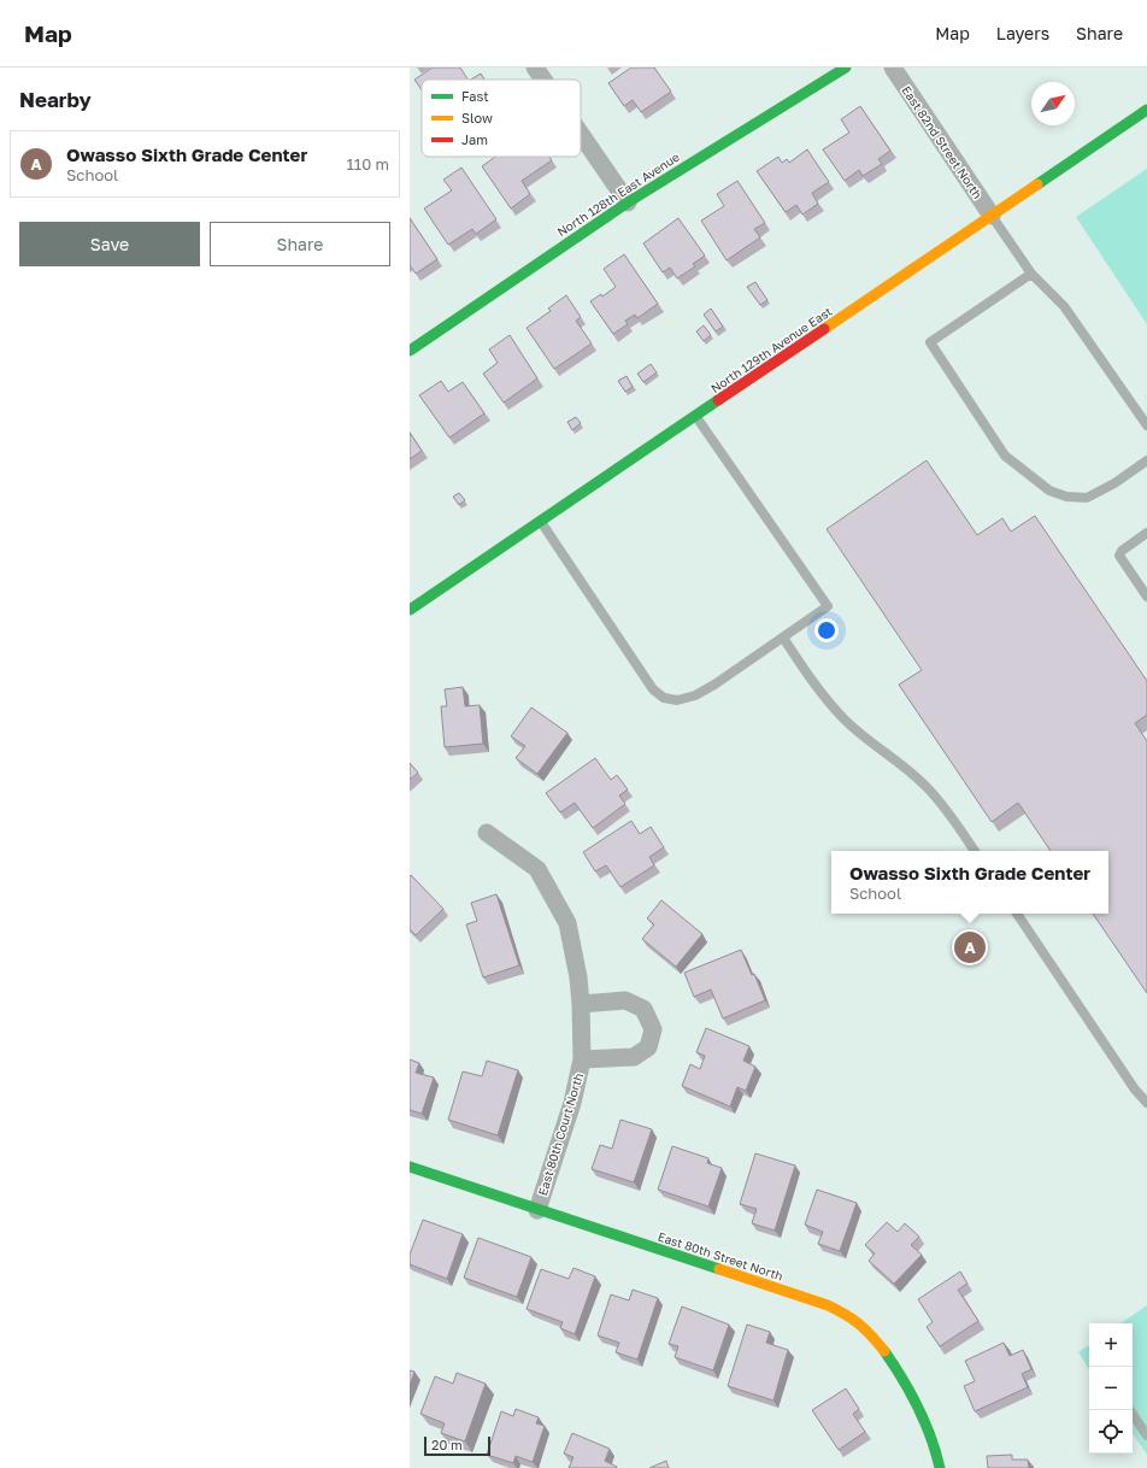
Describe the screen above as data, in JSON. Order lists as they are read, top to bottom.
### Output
{
  "streets": {
    "street": [
      "East 82nd Street North",
      "North 128th East Avenue",
      "North 129th Avenue East",
      "East 80th Court North",
      "East 80th Street North"
    ]
  },
  "crossings": [
    ["East 82nd Street North", "North 129th Avenue East"],
    ["East 80th Court North", "East 80th Street North"]
  ],
  "legend": ["Fast", "Slow", "Jam"],
  "scale_bar": "20 m",
  "north": "top right",
  "page": {
    "header": "Map",
    "nav": ["Map", "Layers", "Share"],
    "heading": "Nearby",
    "list": [
      {
        "mark": "A",
        "name": "Owasso Sixth Grade Center",
        "note": "School",
        "value": "110 m"
      }
    ],
    "buttons": ["Save", "Share"],
    "popup": ["Owasso Sixth Grade Center", "School"],
    "pins": "A",
    "map_buttons": ["+", "−"],
    "scale": "20 m"
  }
}
